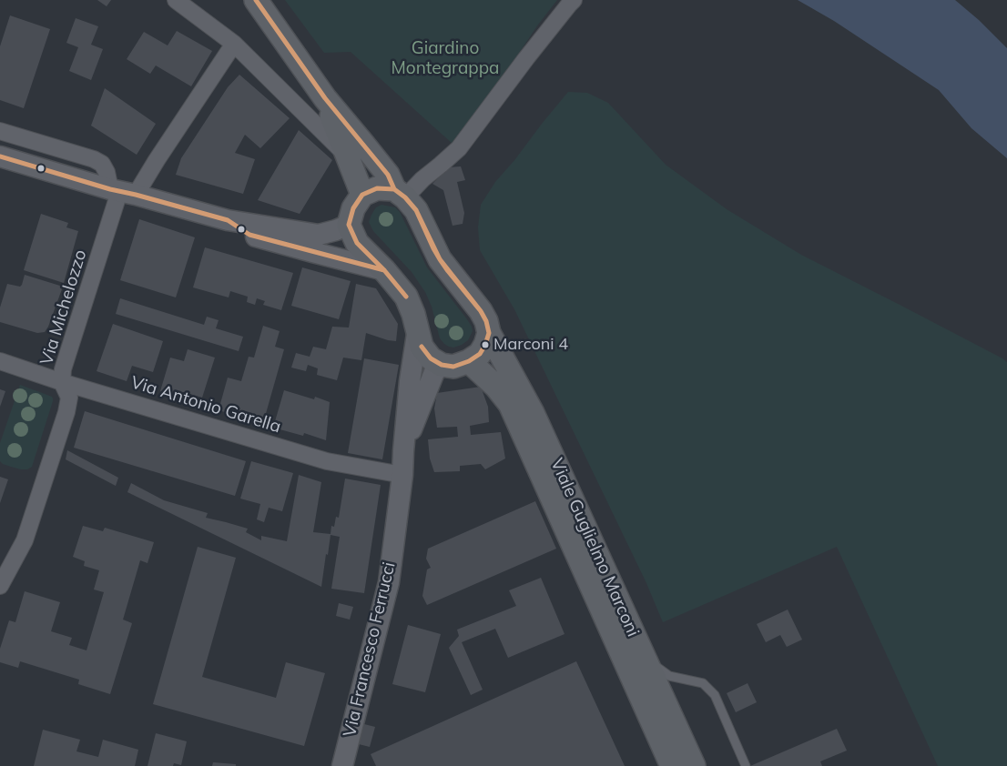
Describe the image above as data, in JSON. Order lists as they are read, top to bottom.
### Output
{
  "streets": {
    "main road": ["Viale Guglielmo Marconi"],
    "street": ["Via Michelozzo", "Via Antonio Garella", "Via Francesco Ferrucci"]
  },
  "crossings": [
    ["Via Michelozzo", "Via Antonio Garella"],
    ["Via Antonio Garella", "Via Francesco Ferrucci"]
  ],
  "parks": ["Giardino Montegrappa"],
  "places": ["Marconi 4"]
}
